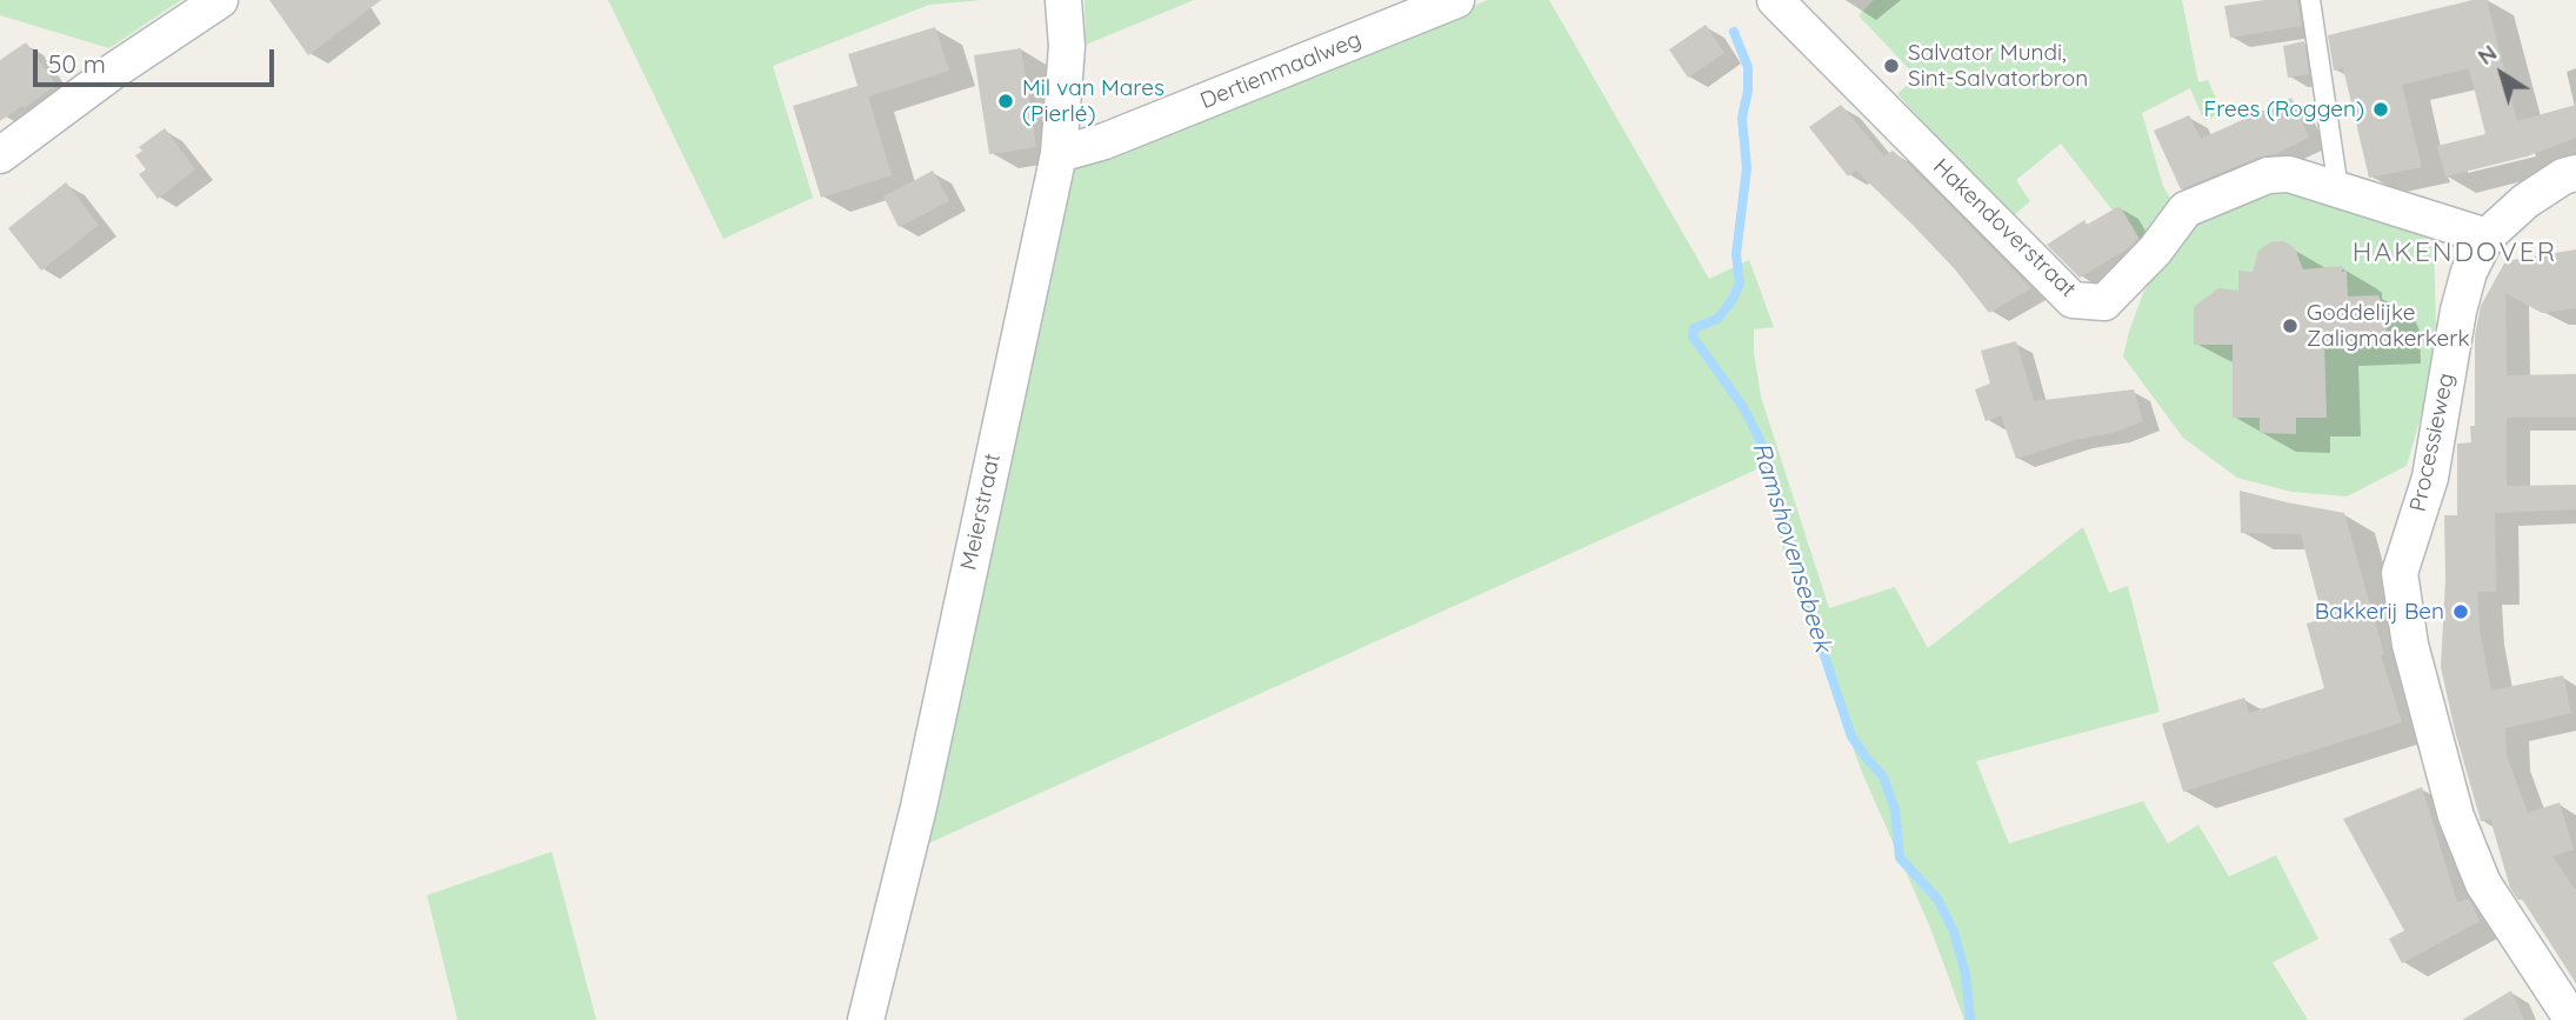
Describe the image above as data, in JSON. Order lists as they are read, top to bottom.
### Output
{
  "streets": {
    "street": [
      "Dertienmaalweg",
      "Hakendoverstraat",
      "Processieweg",
      "Meierstraat"
    ]
  },
  "crossings": [
    ["Dertienmaalweg", "Meierstraat"],
    ["Hakendoverstraat", "Processieweg"]
  ],
  "districts": ["HAKENDOVER"],
  "water": ["Ramshovensebeek"],
  "places": [
    "Salvator Mundi, Sint-Salvatorbron",
    "Mil van Mares (Pierlé)",
    "Frees (Roggen)",
    "Goddelijke Zaligmakerkerk",
    "Bakkerij Ben"
  ],
  "scale_bar": "50 m",
  "north": "top left"
}
